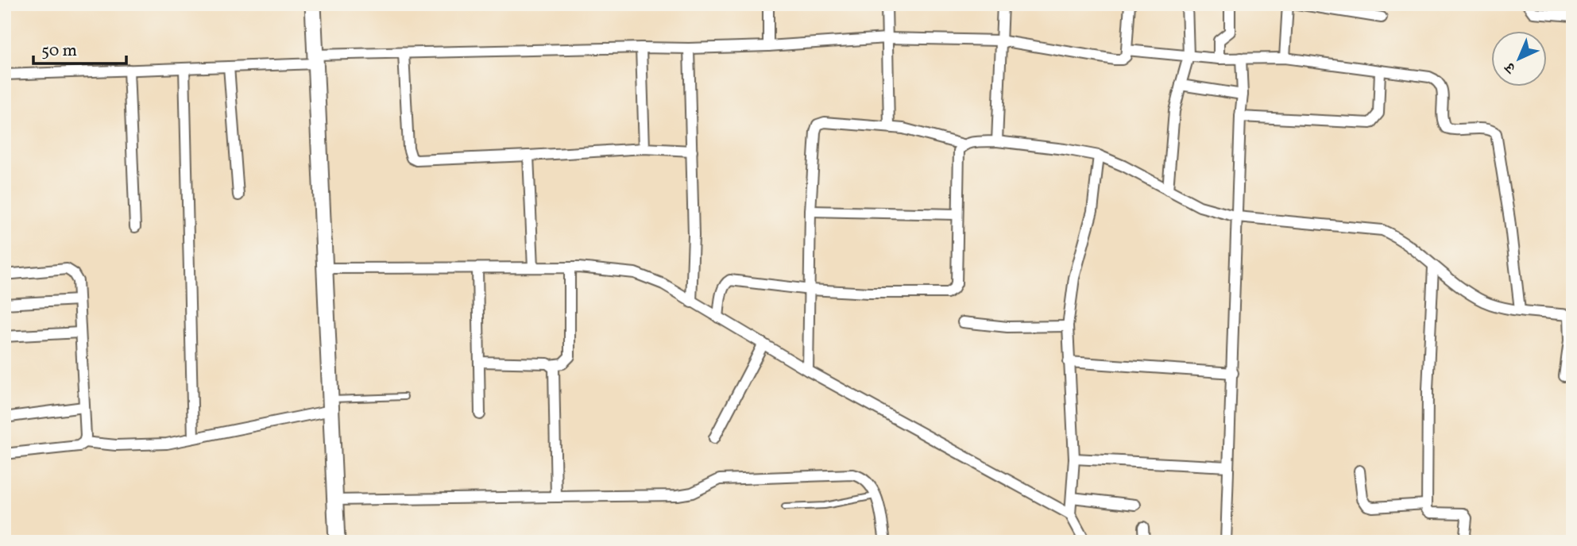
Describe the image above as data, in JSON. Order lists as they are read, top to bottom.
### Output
{
  "scale_bar": "50 m",
  "north": "bottom left"
}
